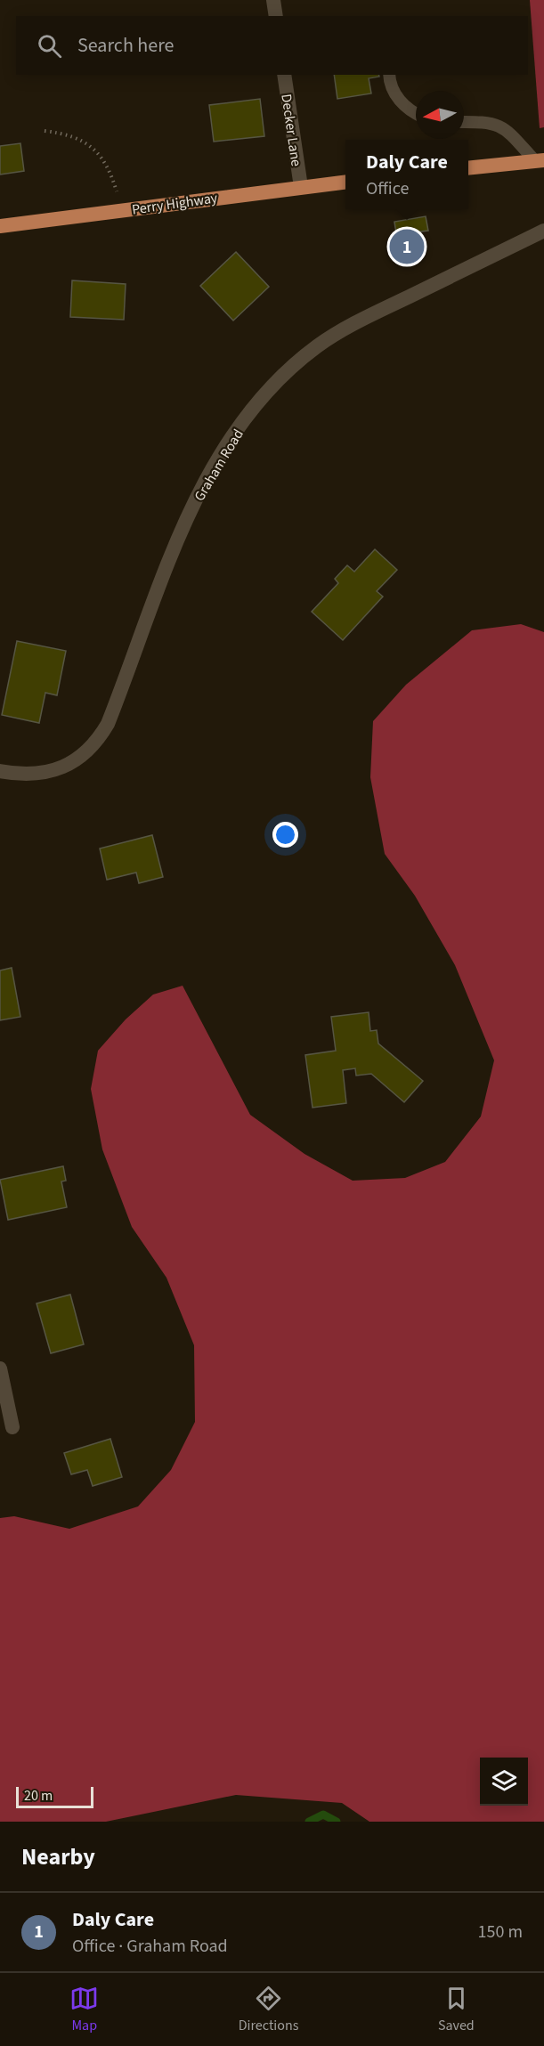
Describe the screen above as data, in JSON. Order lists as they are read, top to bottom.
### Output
{
  "streets": {
    "main road": ["Perry Highway"],
    "street": ["Decker Lane", "Graham Road"]
  },
  "crossings": [
    ["Decker Lane", "Perry Highway"]
  ],
  "scale_bar": "20 m",
  "north": "left",
  "page": {
    "search": "Search here",
    "popup": ["Daly Care", "Office"],
    "pins": "1",
    "scale": "20 m",
    "heading": "Nearby",
    "list": [
      {
        "mark": "1",
        "name": "Daly Care",
        "note": "Office · Graham Road",
        "value": "150 m"
      }
    ],
    "nav": ["Map", "Directions", "Saved"]
  }
}
